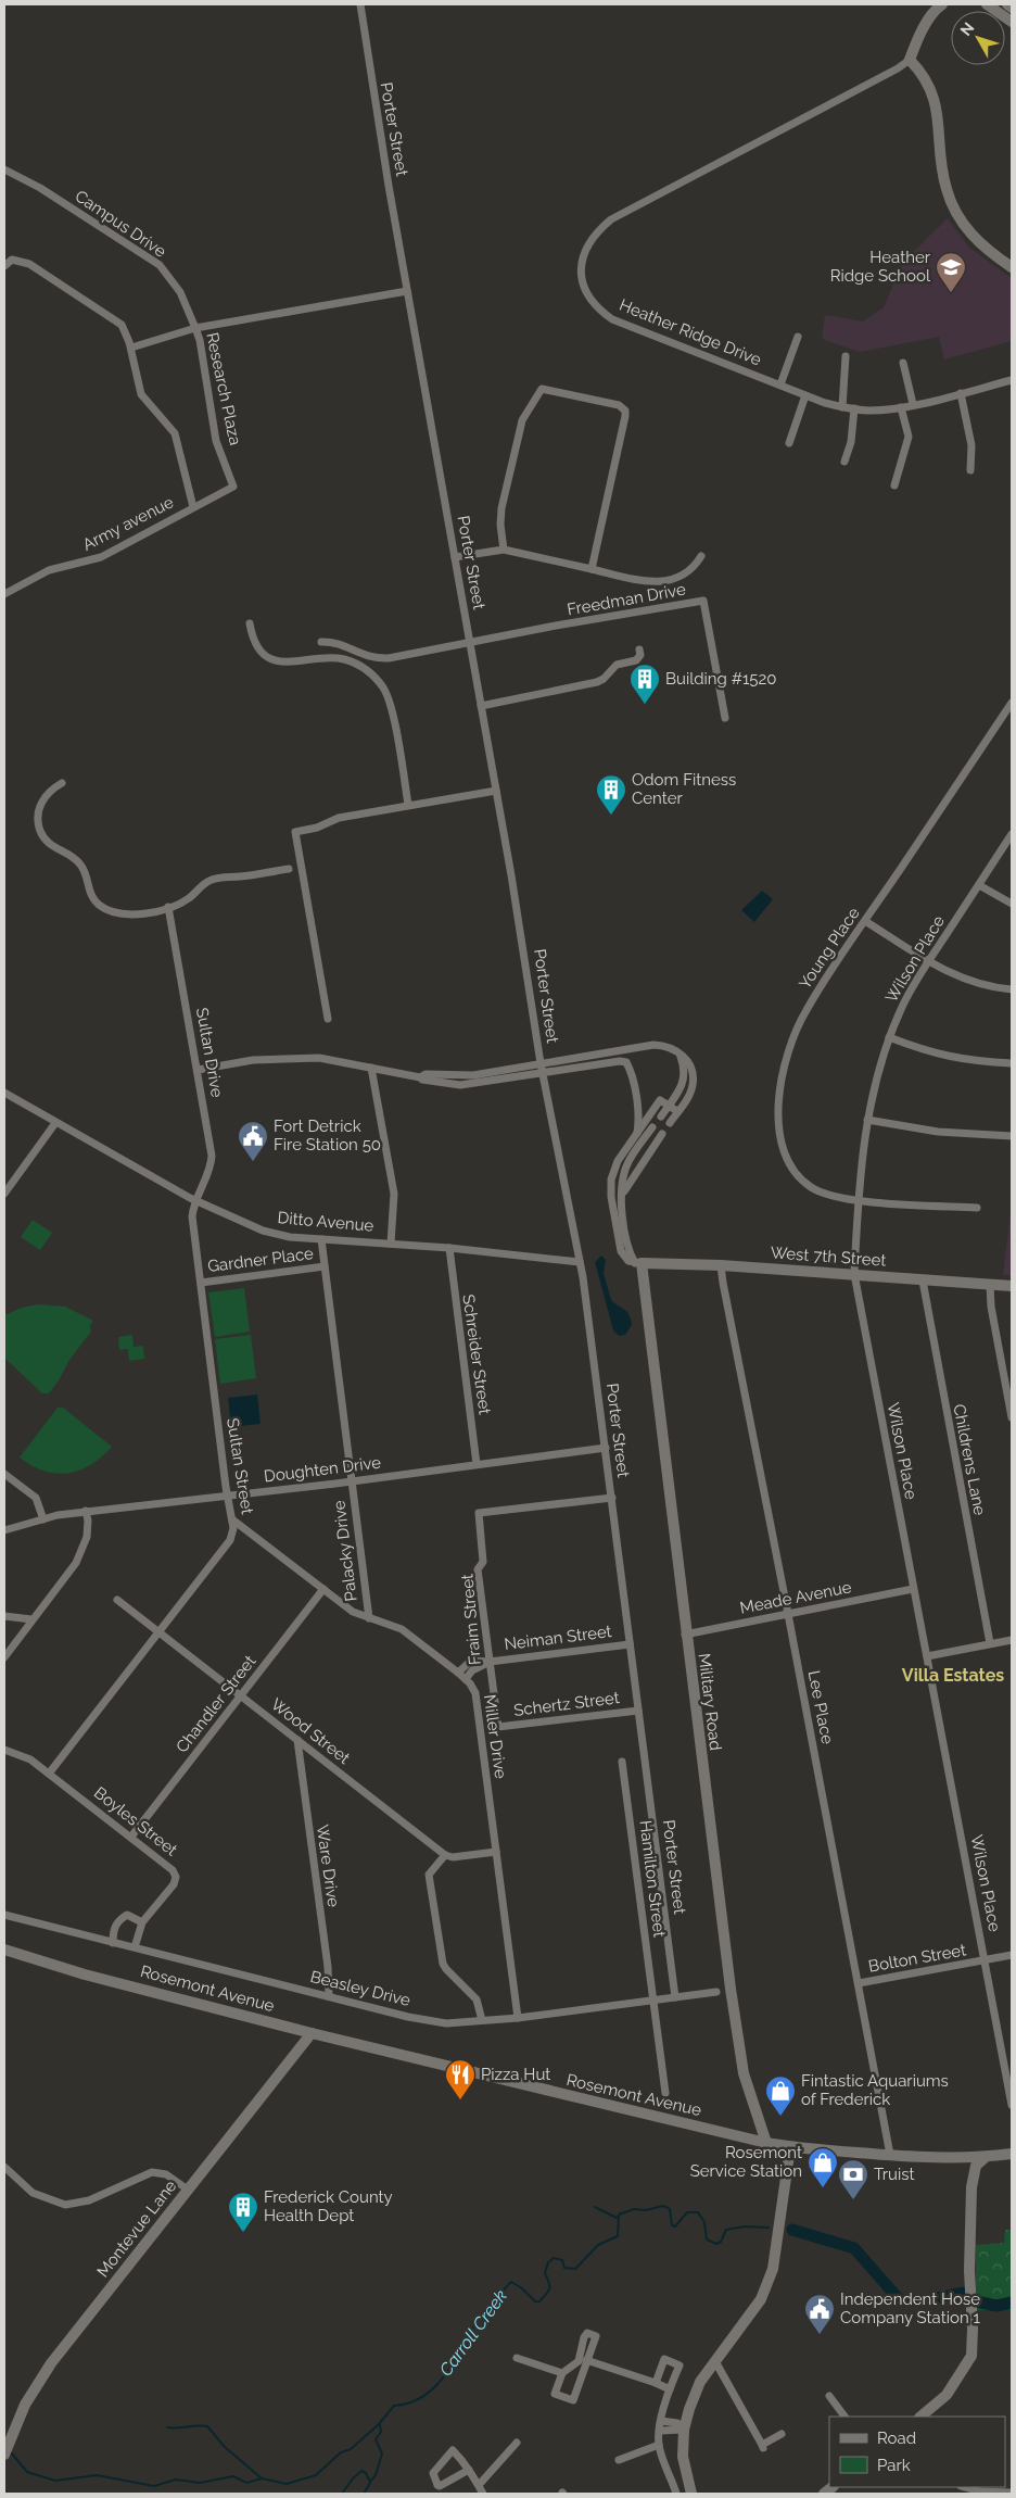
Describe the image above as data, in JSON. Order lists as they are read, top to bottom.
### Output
{
  "streets": {
    "street": [
      "Porter Street",
      "Campus Drive",
      "Heather Ridge Drive",
      "Research Plaza",
      "Army avenue",
      "Freedman Drive",
      "Young Place",
      "Wilson Place",
      "Sultan Drive",
      "Ditto Avenue",
      "West 7th Street",
      "Gardner Place",
      "Schreider Street",
      "Childrens Lane",
      "Sultan Street",
      "Doughten Drive",
      "Palacky Drive",
      "Meade Avenue",
      "Fraim Street",
      "Neiman Street",
      "Military Road",
      "Chandler Street",
      "Schertz Street",
      "Lee Place",
      "Wood Street",
      "Miller Drive",
      "Boyles Street",
      "Ware Drive",
      "Hamilton Street",
      "Bolton Street",
      "Rosemont Avenue",
      "Beasley Drive",
      "Montevue Lane"
    ]
  },
  "crossings": [
    ["Porter Street", "Freedman Drive"],
    ["Porter Street", "Ditto Avenue"],
    ["Porter Street", "Doughten Drive"],
    ["Porter Street", "Fraim Street"],
    ["Porter Street", "Neiman Street"],
    ["Porter Street", "Schertz Street"],
    ["Porter Street", "Beasley Drive"],
    ["Campus Drive", "Research Plaza"],
    ["Research Plaza", "Army avenue"],
    ["Young Place", "Wilson Place"],
    ["Wilson Place", "West 7th Street"],
    ["Wilson Place", "Meade Avenue"],
    ["Wilson Place", "Bolton Street"],
    ["Sultan Drive", "Ditto Avenue"],
    ["Sultan Drive", "Sultan Street"],
    ["Ditto Avenue", "Schreider Street"],
    ["Ditto Avenue", "Sultan Street"],
    ["West 7th Street", "Childrens Lane"],
    ["West 7th Street", "Military Road"],
    ["West 7th Street", "Lee Place"],
    ["Gardner Place", "Sultan Street"],
    ["Schreider Street", "Doughten Drive"],
    ["Sultan Street", "Doughten Drive"],
    ["Sultan Street", "Wood Street"],
    ["Sultan Street", "Miller Drive"],
    ["Sultan Street", "Boyles Street"],
    ["Doughten Drive", "Palacky Drive"],
    ["Palacky Drive", "Miller Drive"],
    ["Meade Avenue", "Military Road"],
    ["Meade Avenue", "Lee Place"],
    ["Fraim Street", "Neiman Street"],
    ["Fraim Street", "Schertz Street"],
    ["Neiman Street", "Miller Drive"],
    ["Military Road", "Rosemont Avenue"],
    ["Chandler Street", "Wood Street"],
    ["Chandler Street", "Miller Drive"],
    ["Chandler Street", "Boyles Street"],
    ["Lee Place", "Bolton Street"],
    ["Lee Place", "Rosemont Avenue"],
    ["Wood Street", "Ware Drive"],
    ["Miller Drive", "Beasley Drive"],
    ["Boyles Street", "Beasley Drive"],
    ["Ware Drive", "Beasley Drive"],
    ["Hamilton Street", "Beasley Drive"],
    ["Rosemont Avenue", "Montevue Lane"]
  ],
  "districts": ["Villa Estates"],
  "water": ["Carroll Creek"],
  "places": {
    "school or university": ["Heather Ridge School"],
    "building": ["Building #1520", "Odom Fitness Center", "Frederick County Health Dept"],
    "public building": ["Fort Detrick Fire Station 50", "Independent Hose Company Station 1"],
    "restaurant": ["Pizza Hut"],
    "shop": ["Fintastic Aquariums of Frederick", "Rosemont Service Station"],
    "bank": ["Truist"]
  },
  "legend": ["Road", "Park"],
  "north": "top left"
}
